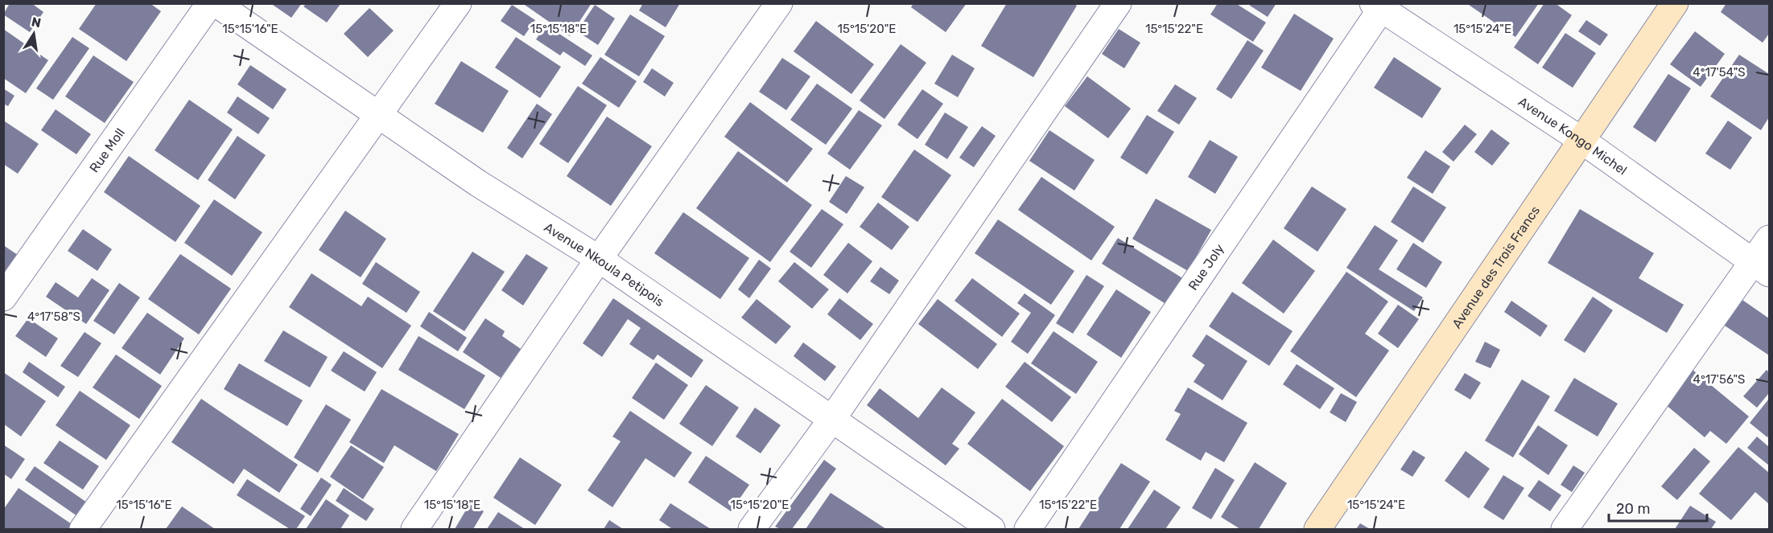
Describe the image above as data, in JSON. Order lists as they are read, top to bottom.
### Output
{
  "streets": {
    "street": [
      "Avenue Kongo Michel",
      "Rue Moll",
      "Avenue Nkoula Petipois",
      "Rue Joly",
      "Avenue des Trois Francs"
    ]
  },
  "crossings": [
    ["Avenue Kongo Michel", "Rue Joly"],
    ["Avenue Kongo Michel", "Avenue des Trois Francs"]
  ],
  "scale_bar": "20 m",
  "north": "top",
  "coordinates": [
    "15°15'16\"E",
    "15°15'18\"E",
    "15°15'20\"E",
    "15°15'22\"E",
    "15°15'24\"E",
    "4°17'54\"S",
    "4°17'58\"S",
    "4°17'56\"S"
  ]
}
